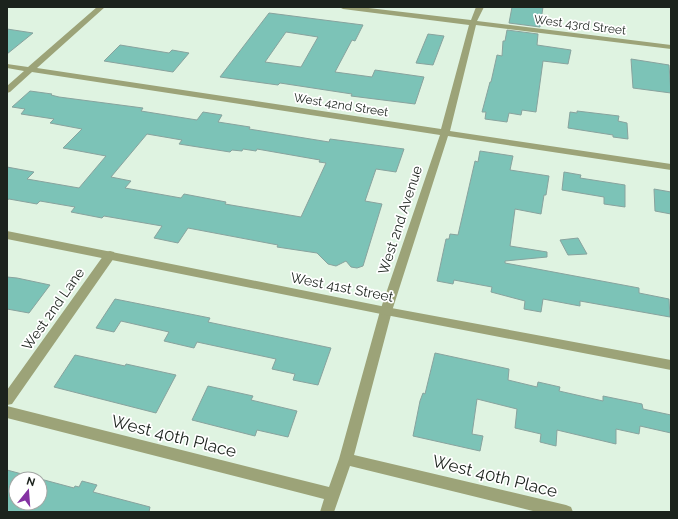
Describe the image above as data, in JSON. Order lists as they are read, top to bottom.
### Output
{
  "streets": {
    "street": [
      "West 43rd Street",
      "West 42nd Street",
      "West 2nd Avenue",
      "West 41st Street",
      "West 2nd Lane",
      "West 40th Place"
    ]
  },
  "crossings": [
    ["West 43rd Street", "West 2nd Avenue"],
    ["West 42nd Street", "West 2nd Avenue"],
    ["West 2nd Avenue", "West 41st Street"],
    ["West 2nd Avenue", "West 40th Place"],
    ["West 41st Street", "West 2nd Lane"]
  ],
  "north": "top"
}
